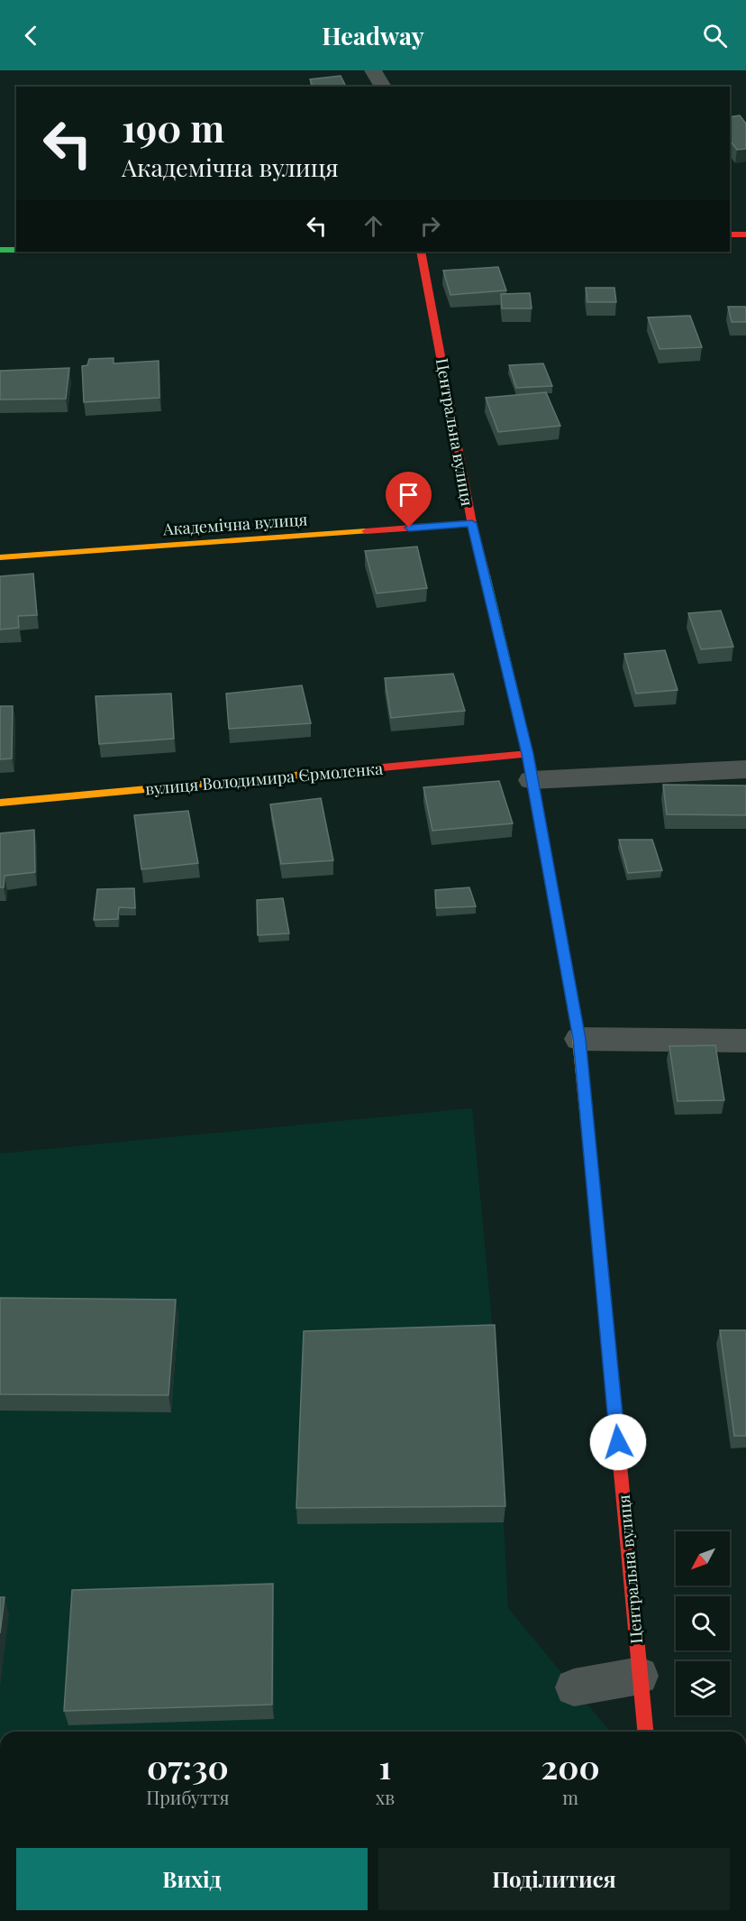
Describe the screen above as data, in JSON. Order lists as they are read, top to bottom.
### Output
{
  "streets": {
    "street": ["Центральна вулиця", "Академічна вулиця", "вулиця Володимира Єрмоленка"]
  },
  "crossings": [
    ["Центральна вулиця", "Академічна вулиця"],
    ["Центральна вулиця", "вулиця Володимира Єрмоленка"]
  ],
  "north": "bottom left",
  "page": {
    "header": "Headway",
    "turn": ["190 m", "Академічна вулиця"],
    "eta": [
      "07:30",
      "Прибуття",
      "1",
      "хв",
      "200",
      "m"
    ],
    "buttons": ["Вихід", "Поділитися"]
  }
}
